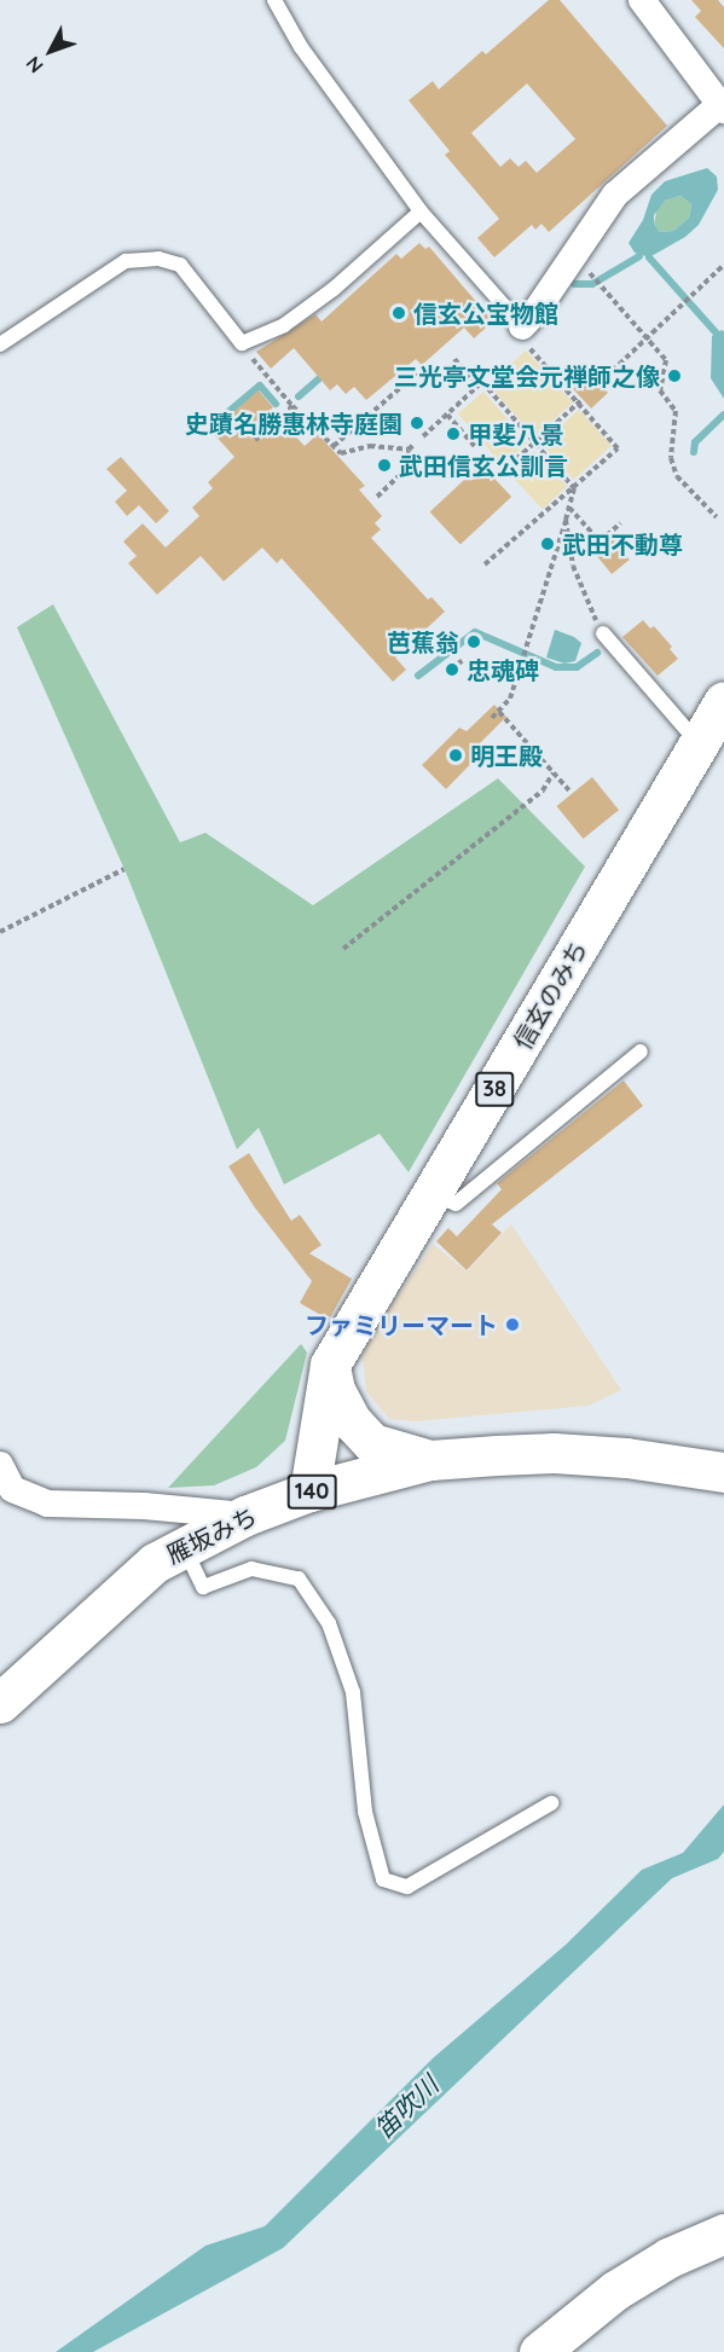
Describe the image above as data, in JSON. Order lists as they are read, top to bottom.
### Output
{
  "streets": {
    "main road": [
      "信玄のみち",
      "38",
      "140",
      "雁坂みち"
    ]
  },
  "crossings": [
    ["信玄のみち", "雁坂みち"]
  ],
  "water": ["笛吹川"],
  "places": [
    "信玄公宝物館",
    "三光亭文堂会元禅師之像",
    "史蹟名勝惠林寺庭園",
    "甲斐八景",
    "武田信玄公訓言",
    "武田不動尊",
    "芭蕉翁",
    "忠魂碑",
    "明王殿",
    "ファミリーマート"
  ],
  "north": "bottom left"
}
